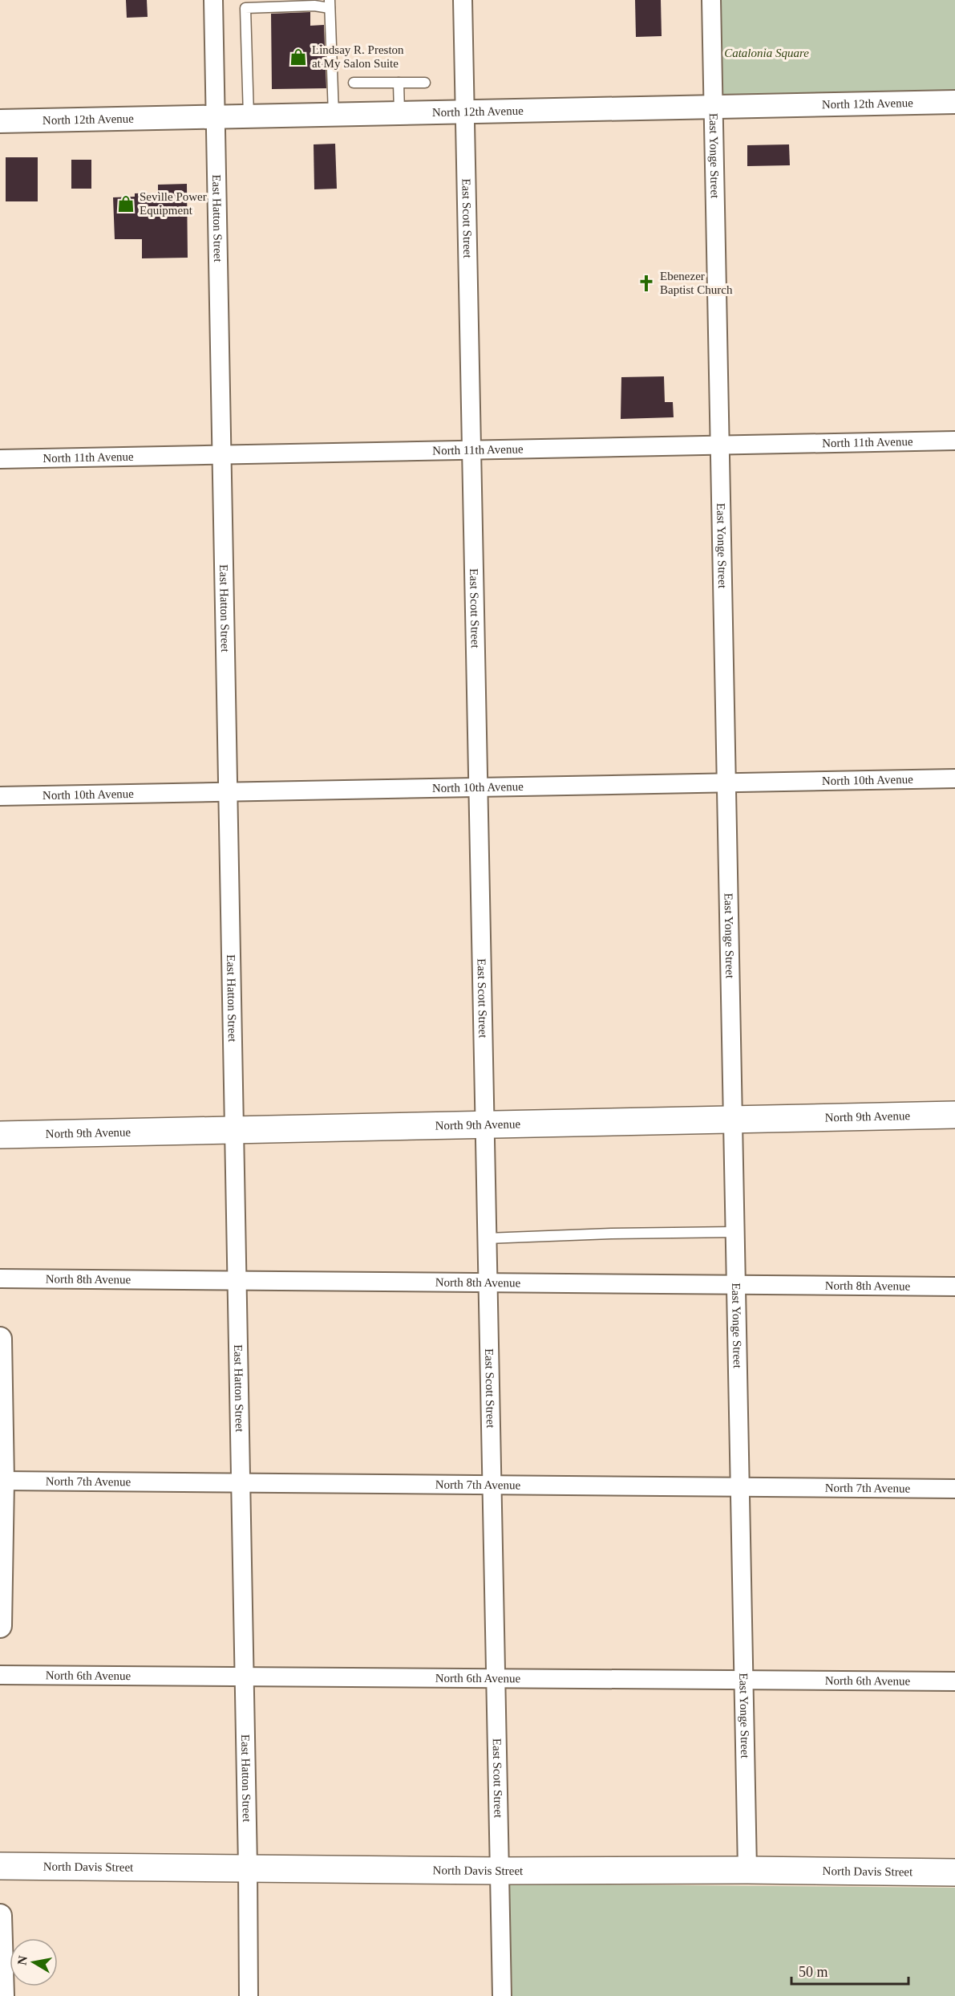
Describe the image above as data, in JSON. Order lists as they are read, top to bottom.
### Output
{
  "streets": {
    "main road": ["North 9th Avenue", "North Davis Street"],
    "street": [
      "North 12th Avenue",
      "East Yonge Street",
      "East Hatton Street",
      "East Scott Street",
      "North 11th Avenue",
      "North 10th Avenue",
      "North 8th Avenue",
      "North 7th Avenue",
      "North 6th Avenue"
    ]
  },
  "crossings": [
    ["North 12th Avenue", "East Yonge Street"],
    ["North 12th Avenue", "East Hatton Street"],
    ["North 12th Avenue", "East Scott Street"],
    ["East Yonge Street", "North 11th Avenue"],
    ["East Yonge Street", "North 10th Avenue"],
    ["East Yonge Street", "North 9th Avenue"],
    ["East Yonge Street", "North 8th Avenue"],
    ["East Yonge Street", "North 7th Avenue"],
    ["East Yonge Street", "North 6th Avenue"],
    ["East Yonge Street", "North Davis Street"],
    ["East Hatton Street", "North 11th Avenue"],
    ["East Hatton Street", "North 10th Avenue"],
    ["East Hatton Street", "North 9th Avenue"],
    ["East Hatton Street", "North 8th Avenue"],
    ["East Hatton Street", "North 7th Avenue"],
    ["East Hatton Street", "North 6th Avenue"],
    ["East Hatton Street", "North Davis Street"],
    ["East Scott Street", "North 11th Avenue"],
    ["East Scott Street", "North 10th Avenue"],
    ["East Scott Street", "North 9th Avenue"],
    ["East Scott Street", "North 8th Avenue"],
    ["East Scott Street", "North 7th Avenue"],
    ["East Scott Street", "North 6th Avenue"],
    ["East Scott Street", "North Davis Street"]
  ],
  "parks": ["Catalonia Square"],
  "places": {
    "shop": ["Lindsay R. Preston at My Salon Suite", "Seville Power Equipment"],
    "church": ["Ebenezer Baptist Church"]
  },
  "scale_bar": "50 m",
  "north": "left"
}
